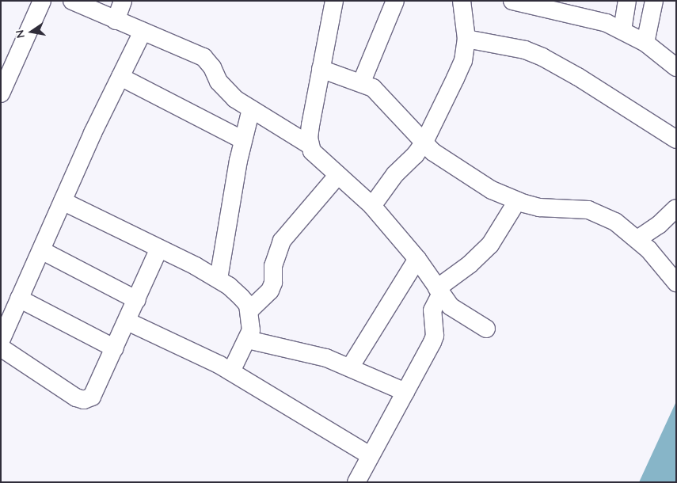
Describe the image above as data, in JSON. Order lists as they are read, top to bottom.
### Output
{
  "north": "left"
}
